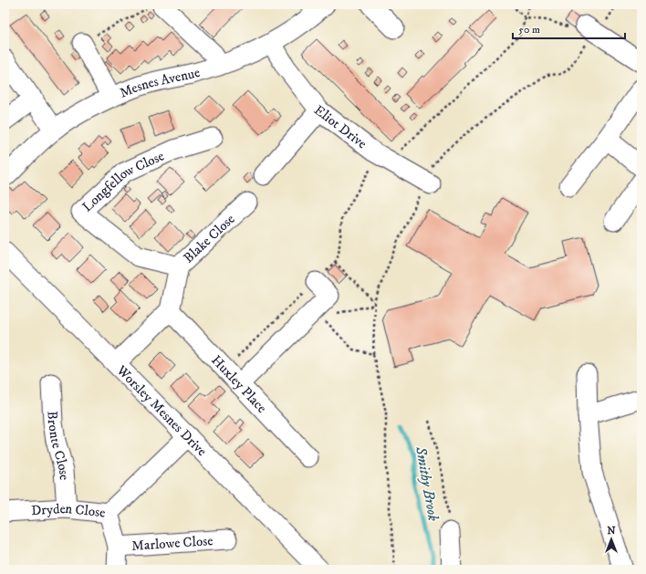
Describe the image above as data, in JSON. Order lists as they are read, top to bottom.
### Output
{
  "streets": {
    "street": [
      "Mesnes Avenue",
      "Eliot Drive",
      "Longfellow Close",
      "Blake Close",
      "Huxley Place",
      "Worsley Mesnes Drive",
      "Bronte Close",
      "Dryden Close",
      "Marlowe Close"
    ]
  },
  "crossings": [
    ["Mesnes Avenue", "Eliot Drive"],
    ["Longfellow Close", "Blake Close"],
    ["Blake Close", "Huxley Place"],
    ["Worsley Mesnes Drive", "Dryden Close"],
    ["Bronte Close", "Dryden Close"]
  ],
  "water": ["Smithy Brook"],
  "scale_bar": "50 m",
  "north": "top"
}
